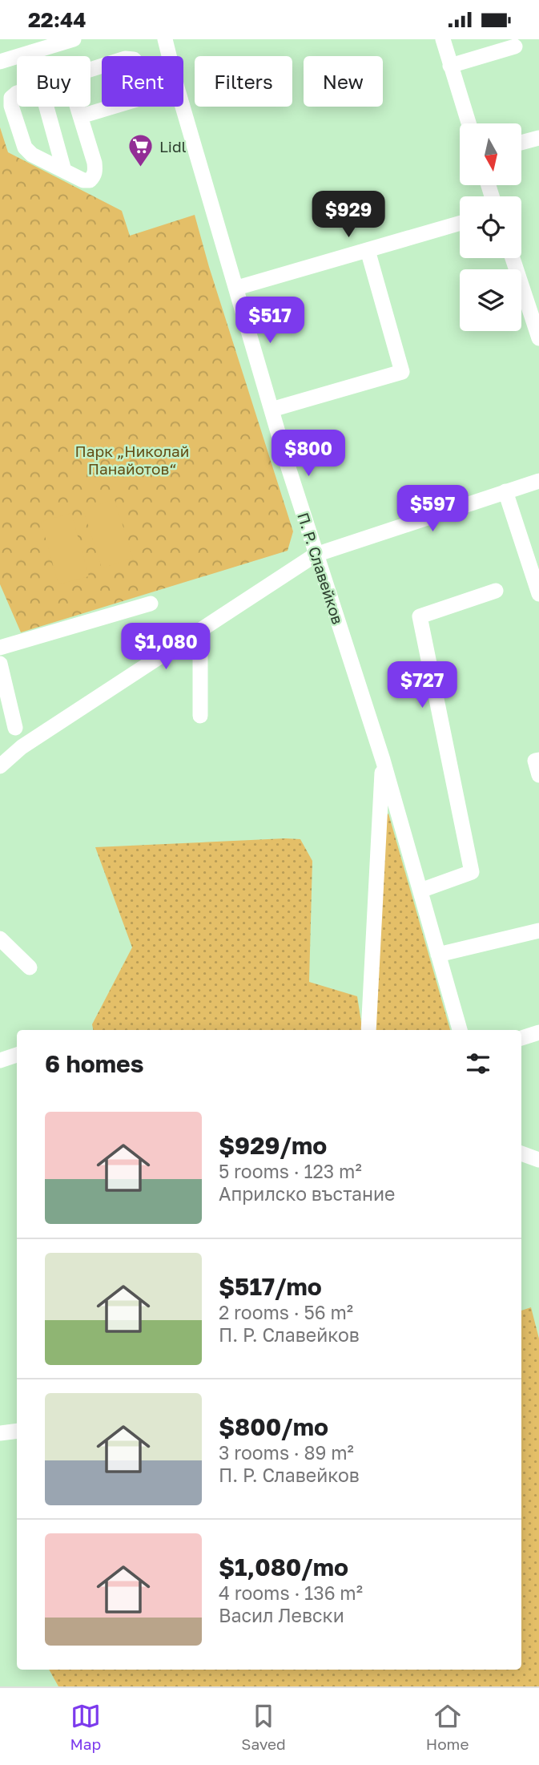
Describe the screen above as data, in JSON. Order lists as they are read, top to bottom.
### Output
{
  "streets": {
    "street": ["П. Р. Славейков"]
  },
  "parks": ["Парк „Николай Панайотов“"],
  "places": {
    "supermarket": ["Lidl"]
  },
  "north": "bottom",
  "page": {
    "status": "22:44",
    "chip": [
      "Buy",
      "Rent",
      "Filters",
      "New"
    ],
    "price": [
      "$929",
      "$517",
      "$800",
      "$597",
      "$1,080",
      "$727"
    ],
    "heading": "6 homes",
    "list": [
      {
        "name": "$929/mo",
        "note": "5 rooms · 123 m² · Априлско въстание"
      },
      {
        "name": "$517/mo",
        "note": "2 rooms · 56 m² · П. Р. Славейков"
      },
      {
        "name": "$800/mo",
        "note": "3 rooms · 89 m² · П. Р. Славейков"
      },
      {
        "name": "$1,080/mo",
        "note": "4 rooms · 136 m² · Васил Левски"
      }
    ],
    "tabs": ["Map", "Saved", "Home"]
  }
}
